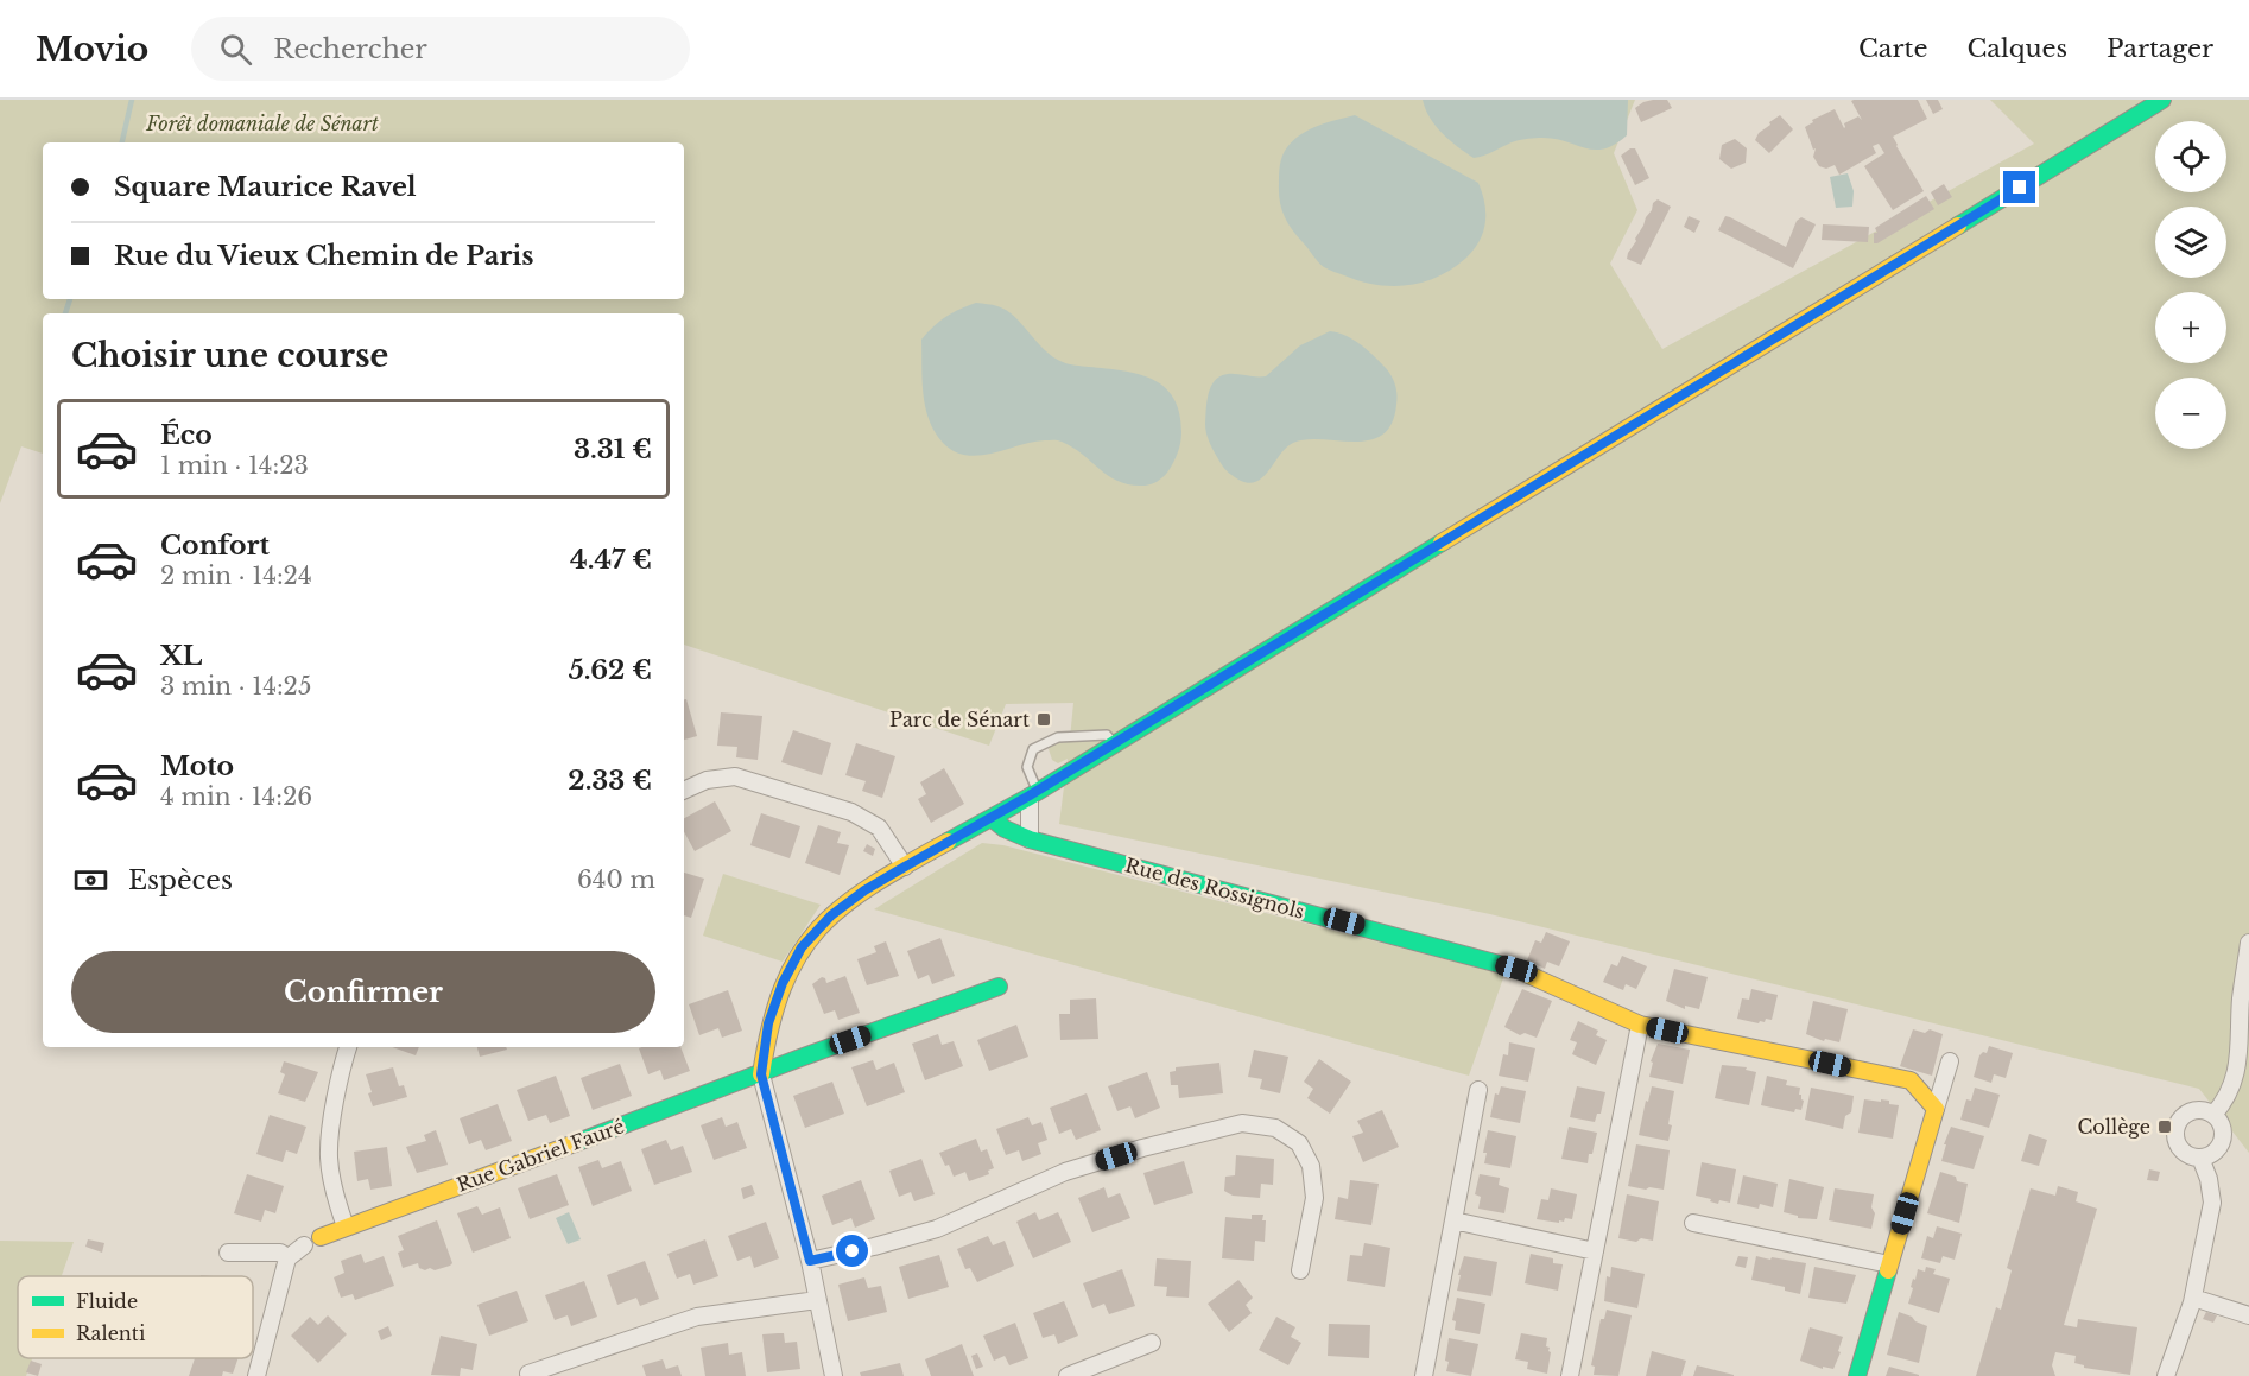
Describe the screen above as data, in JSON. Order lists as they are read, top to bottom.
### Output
{
  "streets": {
    "street": ["Rue des Rossignols", "Rue Gabriel Fauré"]
  },
  "parks": ["Forêt domaniale de Sénart"],
  "places": {
    "transit": ["Parc de Sénart", "Collège"]
  },
  "legend": ["Fluide", "Ralenti"],
  "page": {
    "header": "Movio",
    "search": "Rechercher",
    "nav": ["Carte", "Calques", "Partager"],
    "map_buttons": ["+", "−"],
    "banner": ["Square Maurice Ravel", "Rue du Vieux Chemin de Paris"],
    "heading": "Choisir une course",
    "list": [
      {
        "name": "Éco",
        "note": "1 min · 14:23",
        "value": "3.31 €"
      },
      {
        "name": "Confort",
        "note": "2 min · 14:24",
        "value": "4.47 €"
      },
      {
        "name": "XL",
        "note": "3 min · 14:25",
        "value": "5.62 €"
      },
      {
        "name": "Moto",
        "note": "4 min · 14:26",
        "value": "2.33 €"
      }
    ],
    "pay": ["Espèces", "640 m"],
    "buttons": "Confirmer"
  }
}
